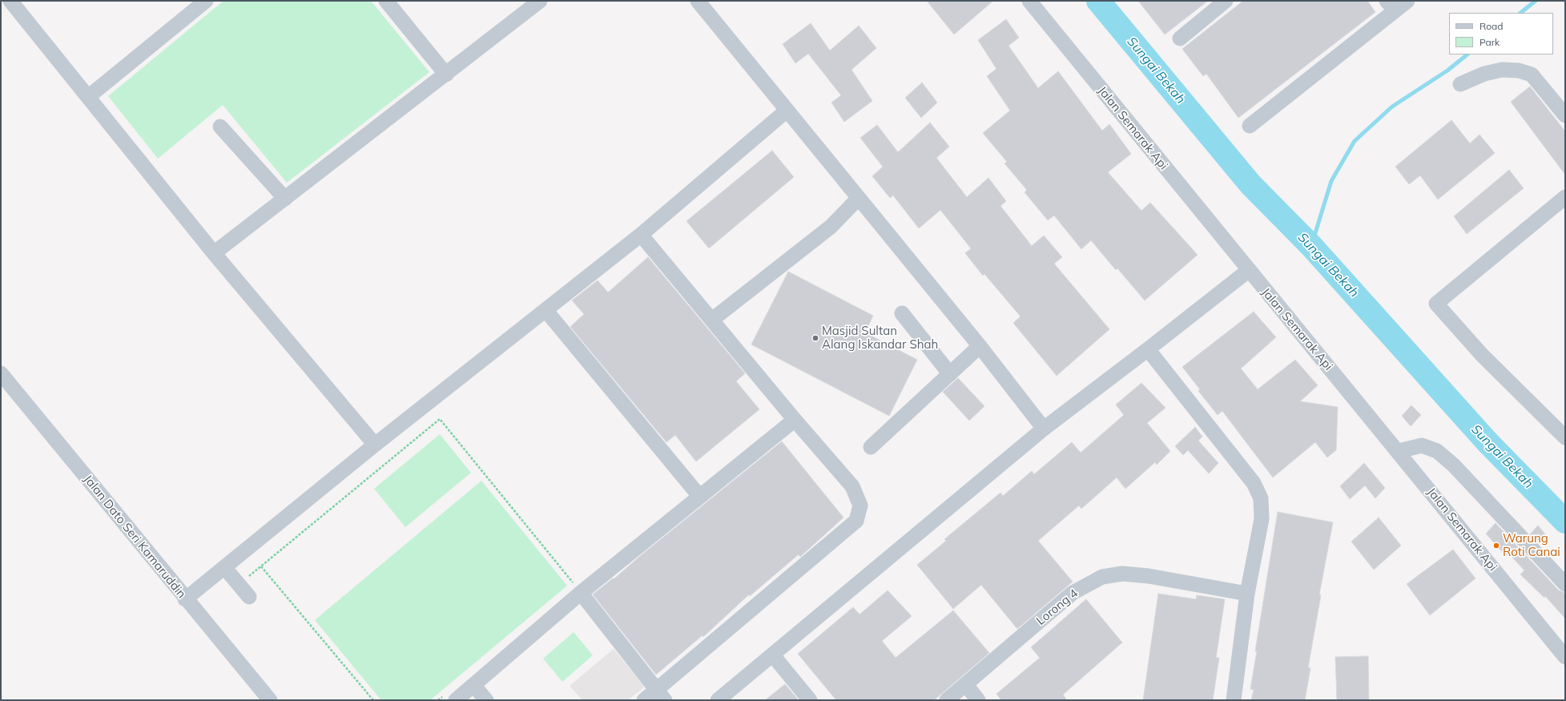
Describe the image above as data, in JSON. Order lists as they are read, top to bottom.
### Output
{
  "streets": {
    "street": ["Jalan Semarak Api", "Jalan Dato Seri Kamaruddin", "Lorong 4"]
  },
  "water": ["Sungai Bekah"],
  "places": ["Masjid Sultan Alang Iskandar Shah", "Warung Roti Canai"],
  "legend": ["Road", "Park"]
}
